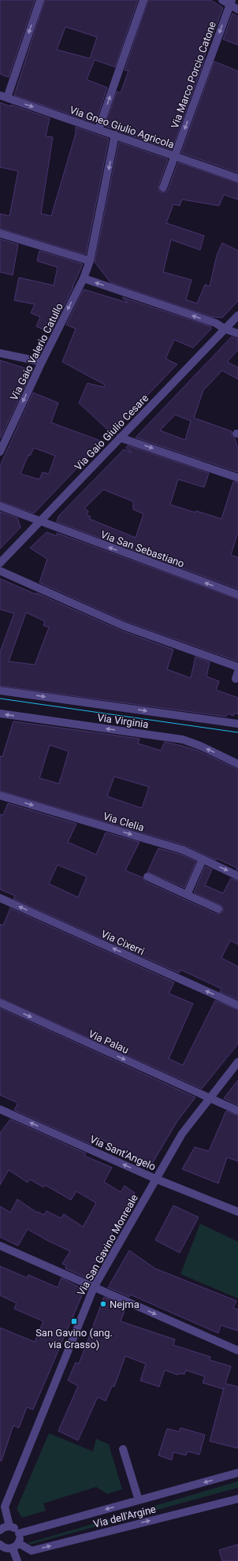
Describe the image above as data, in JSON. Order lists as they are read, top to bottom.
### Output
{
  "streets": {
    "street": [
      "Via Marco Porcio Catone",
      "Via Gneo Giulio Agricola",
      "Via Gaio Valerio Catullo",
      "Via Gaio Giulio Cesare",
      "Via San Sebastiano",
      "Via Virginia",
      "Via Clelia",
      "Via Cixerri",
      "Via Palau",
      "Via Sant'Angelo",
      "Via San Gavino Monreale",
      "Via dell'Argine"
    ]
  },
  "crossings": [
    ["Via Marco Porcio Catone", "Via Gneo Giulio Agricola"],
    ["Via Gneo Giulio Agricola", "Via Gaio Valerio Catullo"],
    ["Via Gaio Giulio Cesare", "Via San Sebastiano"],
    ["Via Palau", "Via San Gavino Monreale"],
    ["Via Sant'Angelo", "Via San Gavino Monreale"]
  ],
  "one_way": [
    "Via Marco Porcio Catone",
    "Via Gneo Giulio Agricola",
    "Via Gaio Valerio Catullo",
    "Via Cixerri",
    "Via Palau",
    "Via Sant'Angelo"
  ],
  "places": {
    "other": ["Nejma"],
    "transit": ["San Gavino (ang. via Crasso)"]
  }
}
